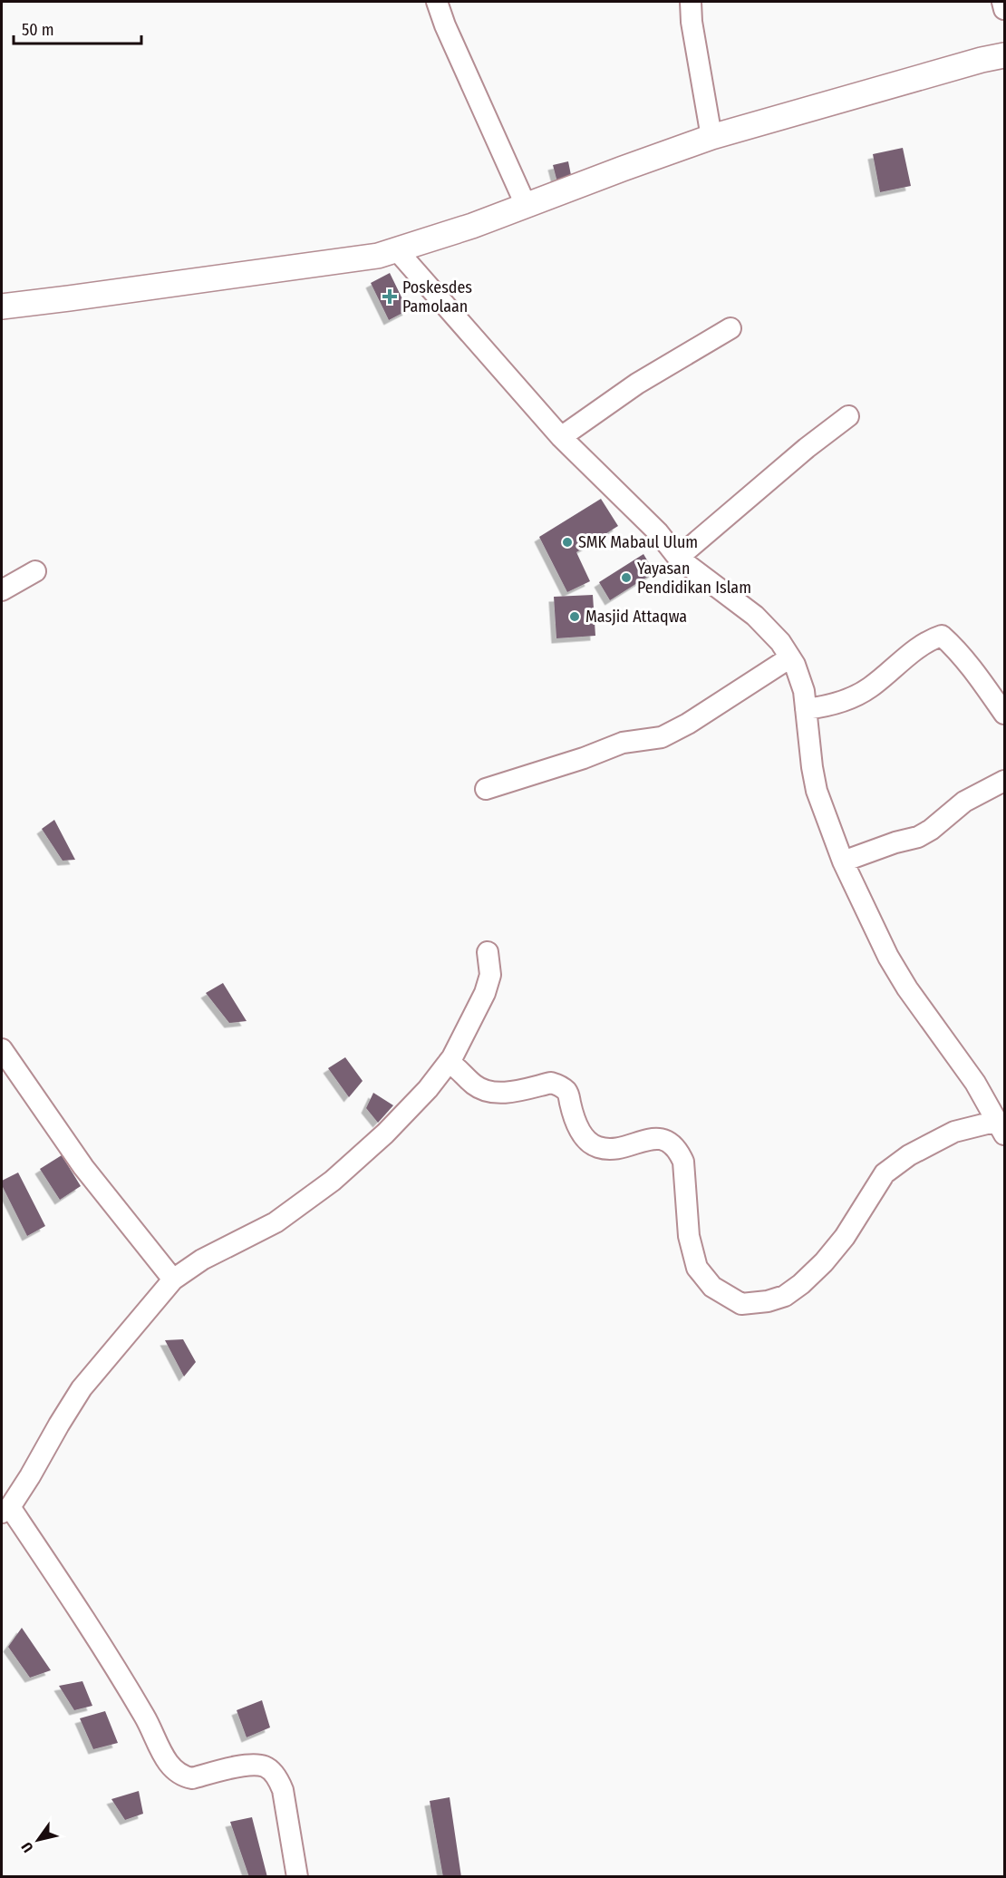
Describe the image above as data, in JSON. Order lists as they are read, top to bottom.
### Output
{
  "places": {
    "health": ["Poskesdes Pamolaan"],
    "other": ["SMK Mabaul Ulum", "Yayasan Pendidikan Islam", "Masjid Attaqwa"]
  },
  "scale_bar": "50 m",
  "north": "bottom left"
}
